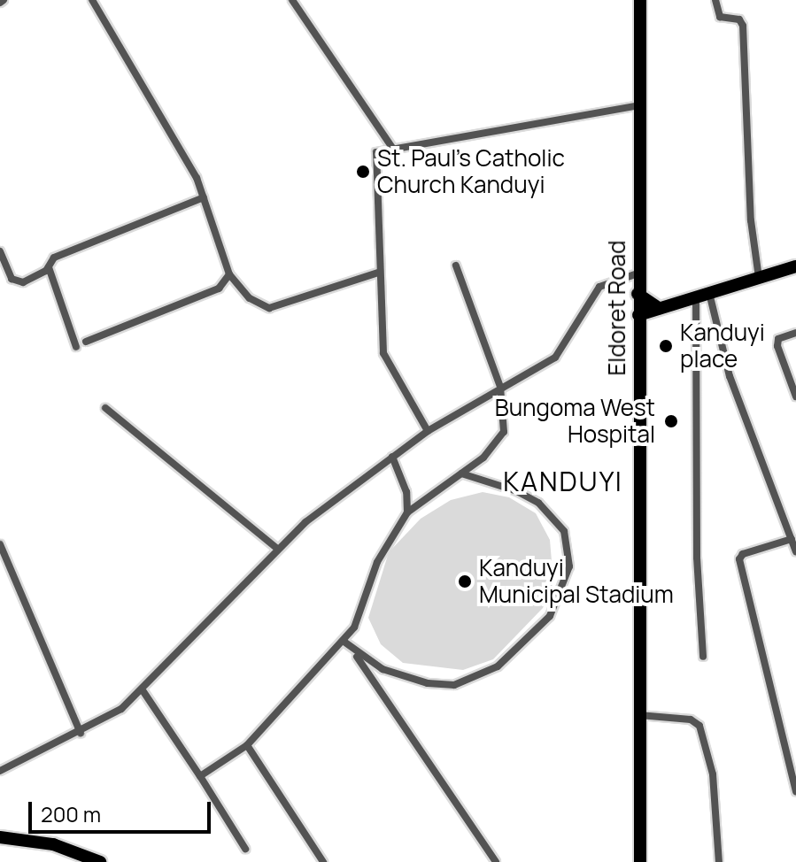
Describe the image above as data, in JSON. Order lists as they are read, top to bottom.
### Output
{
  "streets": {
    "main road": ["Eldoret Road"]
  },
  "districts": ["KANDUYI"],
  "places": [
    "St. Paul's Catholic Church Kanduyi",
    "Kanduyi place",
    "Bungoma West Hospital",
    "Kanduyi Municipal Stadium"
  ],
  "scale_bar": "200 m"
}
